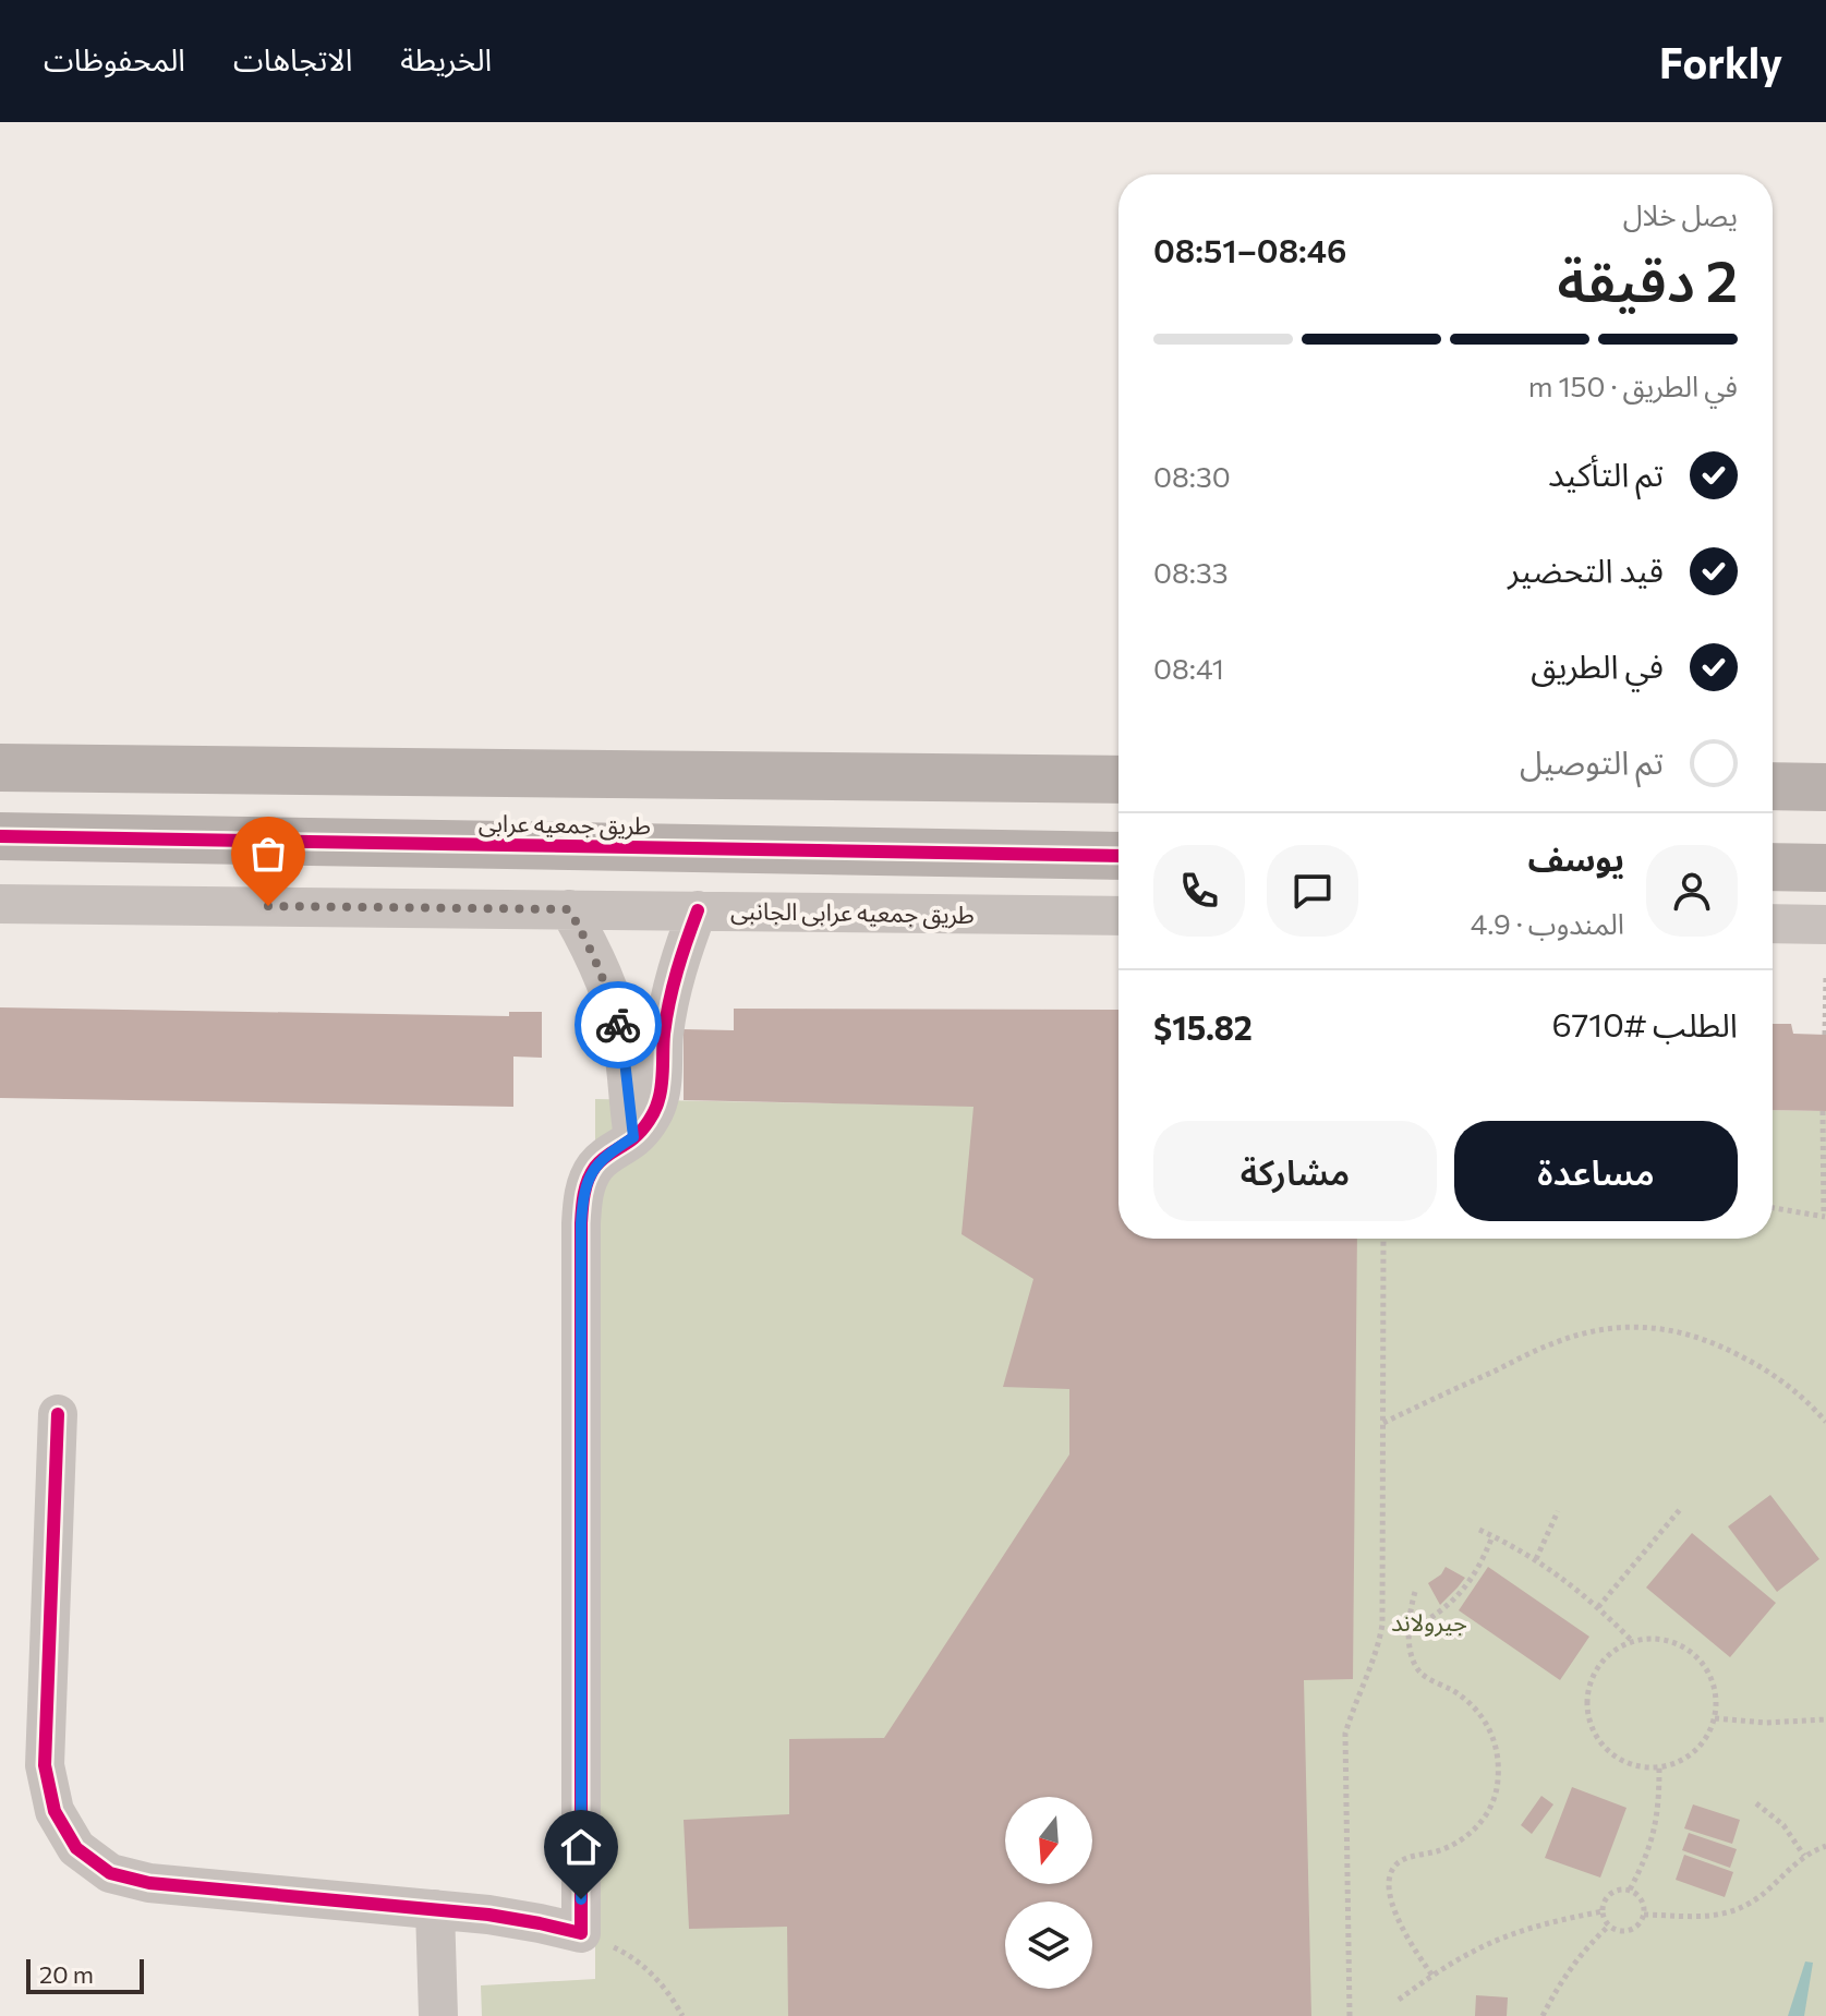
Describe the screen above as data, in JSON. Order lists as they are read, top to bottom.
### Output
{
  "streets": {
    "street": ["طريق جمعيه عرابى", "طريق جمعيه عرابى الجانبى"]
  },
  "parks": ["جيرولاند"],
  "scale_bar": "20 m",
  "north": "bottom",
  "page": {
    "header": "Forkly",
    "nav": ["الخريطة", "الاتجاهات", "المحفوظات"],
    "heading": ["2 دقيقة", "يصل خلال", "08:46–08:51"],
    "panel": [
      "يوسف",
      "المندوب · 4.9",
      "الطلب #6710",
      "$15.82"
    ],
    "bar": "في الطريق · 150 m",
    "list": [
      ["تم التأكيد", "08:30"],
      ["قيد التحضير", "08:33"],
      ["في الطريق", "08:41"],
      "تم التوصيل"
    ],
    "buttons": ["مساعدة", "مشاركة"],
    "scale": "20 m"
  }
}
